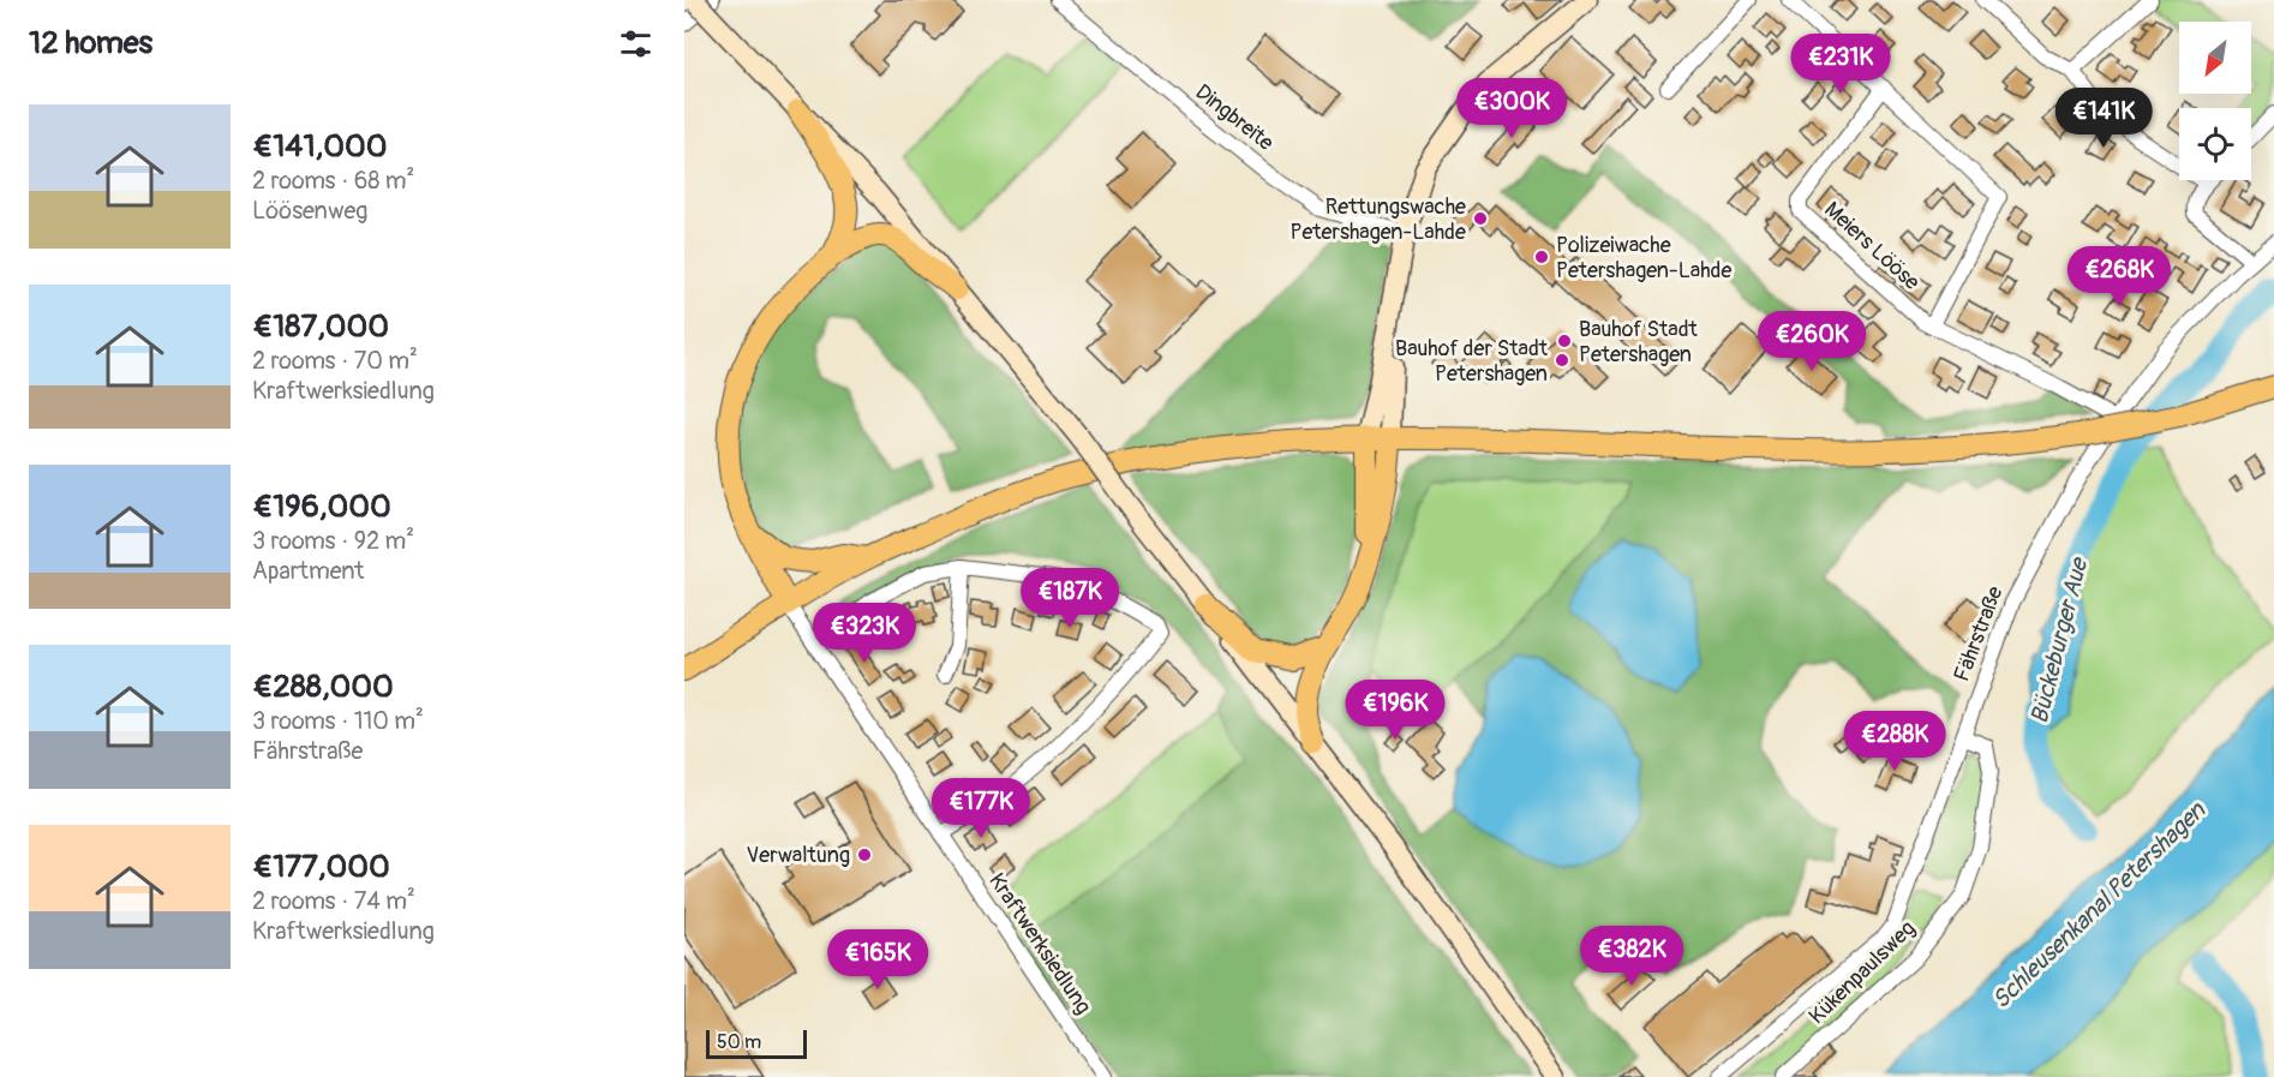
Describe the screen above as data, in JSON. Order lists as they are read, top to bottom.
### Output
{
  "streets": {
    "street": [
      "Dingbreite",
      "Meiers Lööse",
      "Fährstraße",
      "Kraftwerksiedlung",
      "Kükenpaulsweg"
    ]
  },
  "crossings": [
    ["Meiers Lööse", "Fährstraße"],
    ["Fährstraße", "Kükenpaulsweg"]
  ],
  "water": ["Bückeburger Aue", "Schleusenkanal Petershagen"],
  "places": [
    "Rettungswache Petershagen-Lahde",
    "Polizeiwache Petershagen-Lahde",
    "Bauhof Stadt Petershagen",
    "Bauhof der Stadt Petershagen",
    "Verwaltung"
  ],
  "scale_bar": "50 m",
  "north": "bottom left",
  "page": {
    "heading": "12 homes",
    "price": [
      "€231K",
      "€300K",
      "€141K",
      "€268K",
      "€260K",
      "€187K",
      "€323K",
      "€196K",
      "€288K",
      "€177K",
      "€382K",
      "€165K"
    ],
    "list": [
      {
        "name": "€141,000",
        "note": "2 rooms · 68 m² · Löösenweg"
      },
      {
        "name": "€187,000",
        "note": "2 rooms · 70 m² · Kraftwerksiedlung"
      },
      {
        "name": "€196,000",
        "note": "3 rooms · 92 m² · Apartment"
      },
      {
        "name": "€288,000",
        "note": "3 rooms · 110 m² · Fährstraße"
      },
      {
        "name": "€177,000",
        "note": "2 rooms · 74 m² · Kraftwerksiedlung"
      }
    ],
    "scale": "50 m"
  }
}
